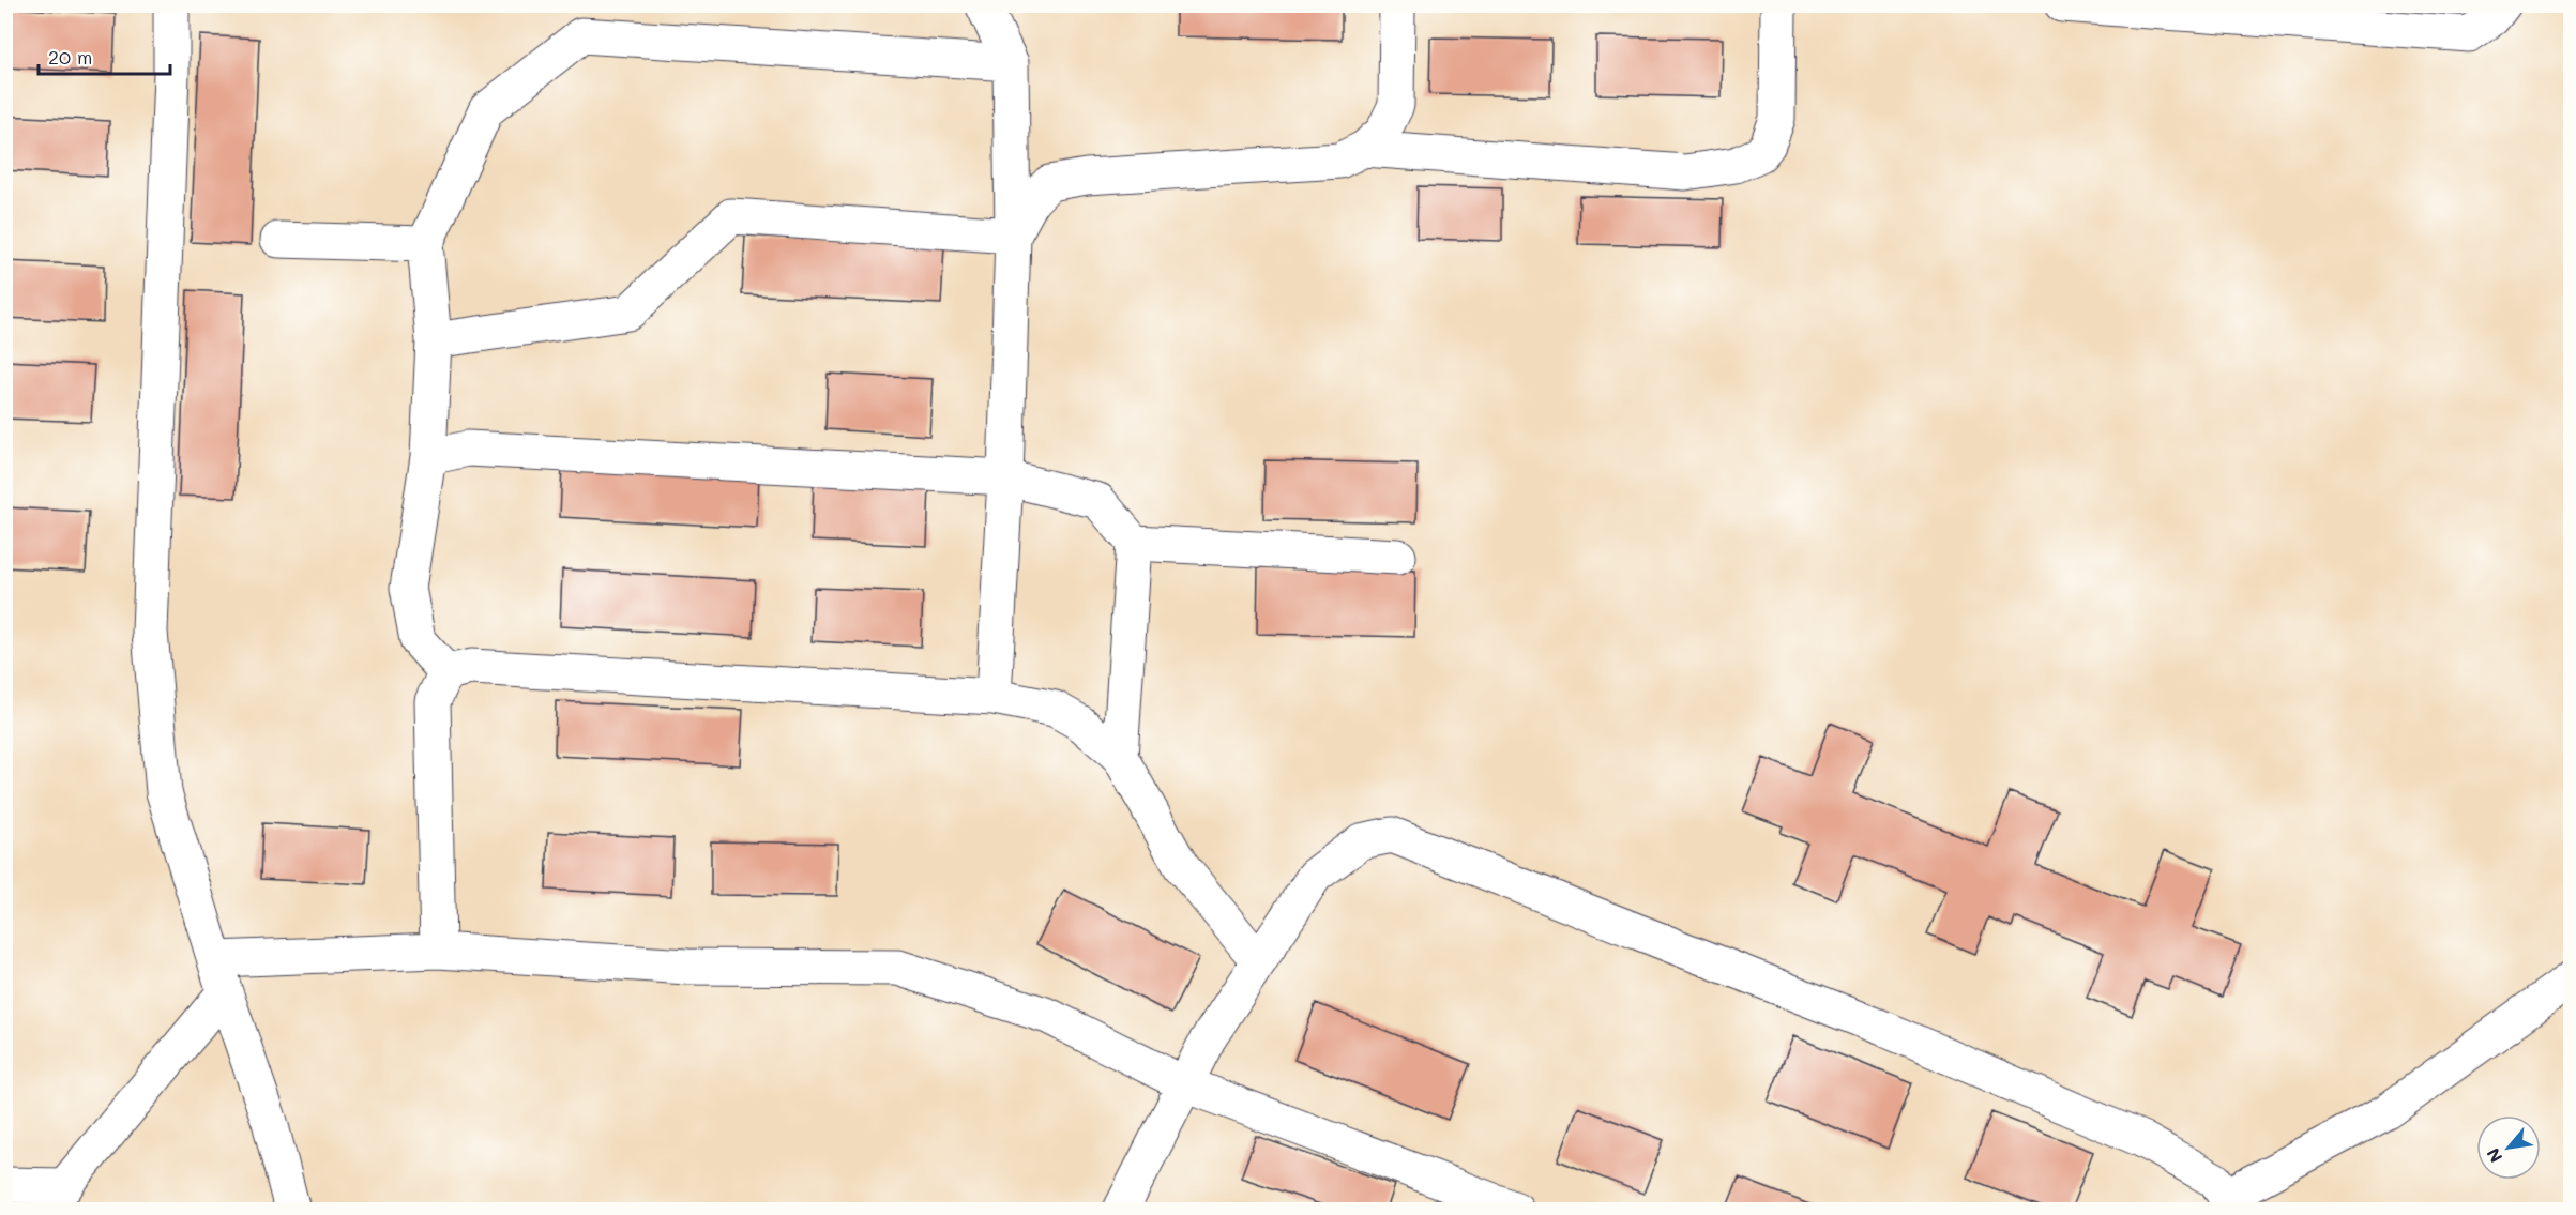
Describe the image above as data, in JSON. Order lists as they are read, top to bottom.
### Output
{
  "scale_bar": "20 m",
  "north": "bottom left"
}
